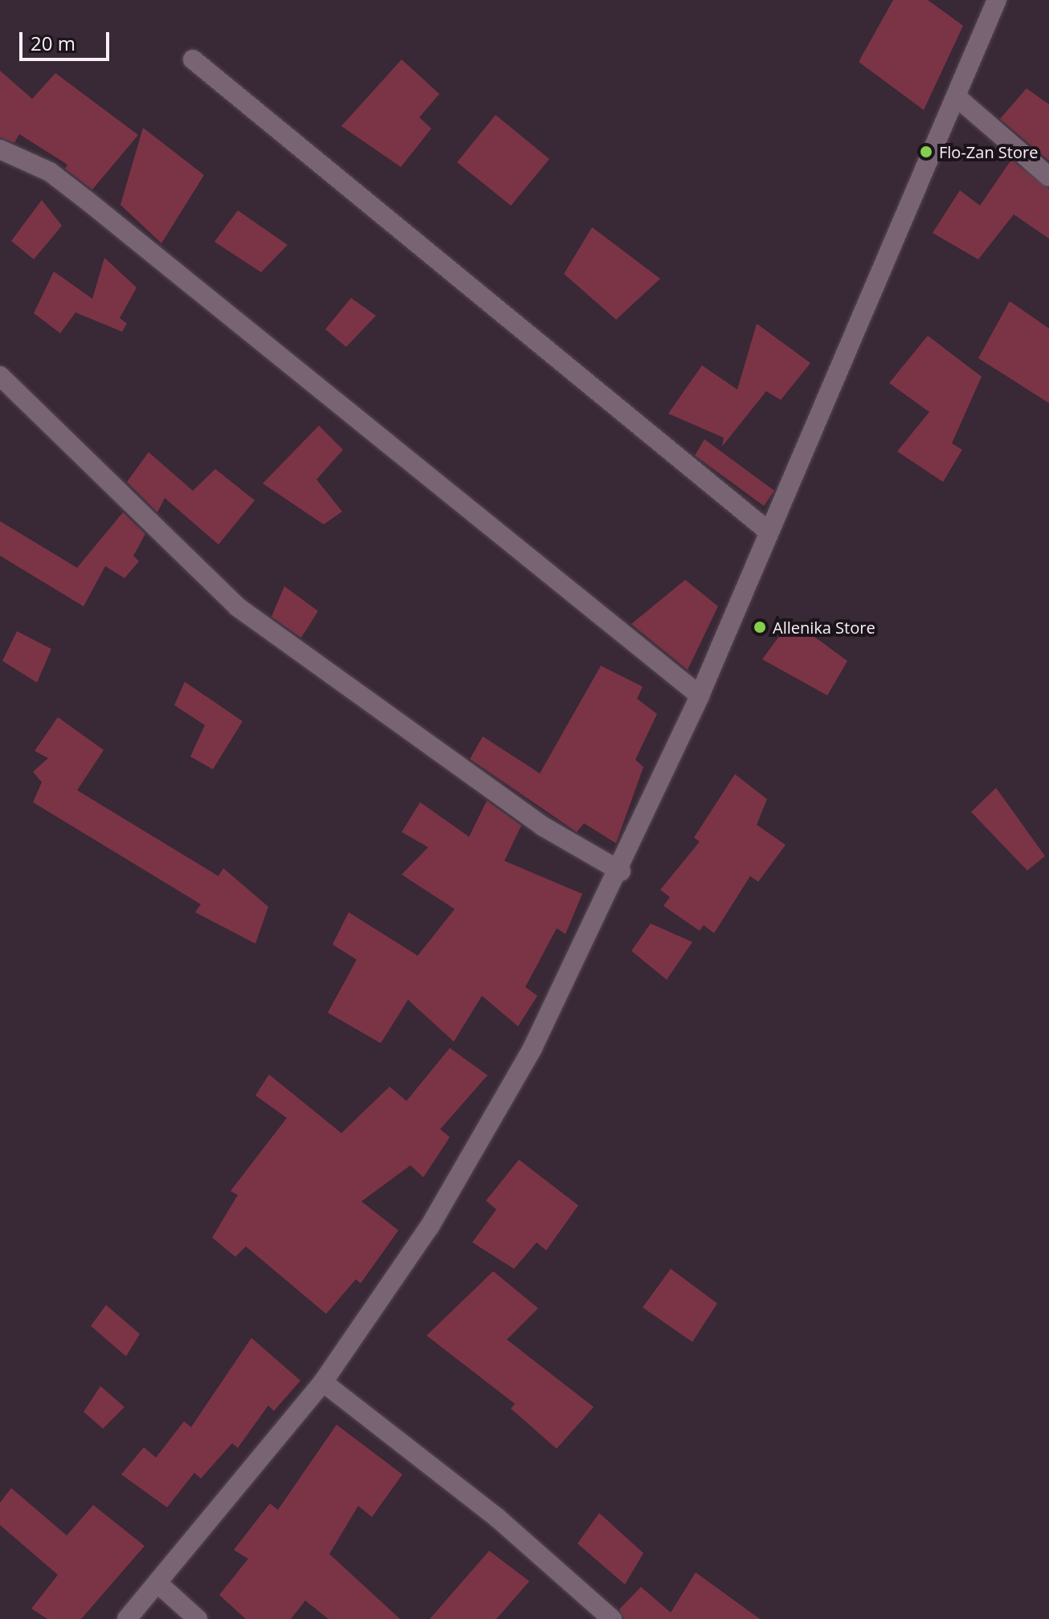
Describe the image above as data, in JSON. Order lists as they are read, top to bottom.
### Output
{
  "places": ["Flo-Zan Store", "Allenika Store"],
  "scale_bar": "20 m"
}
